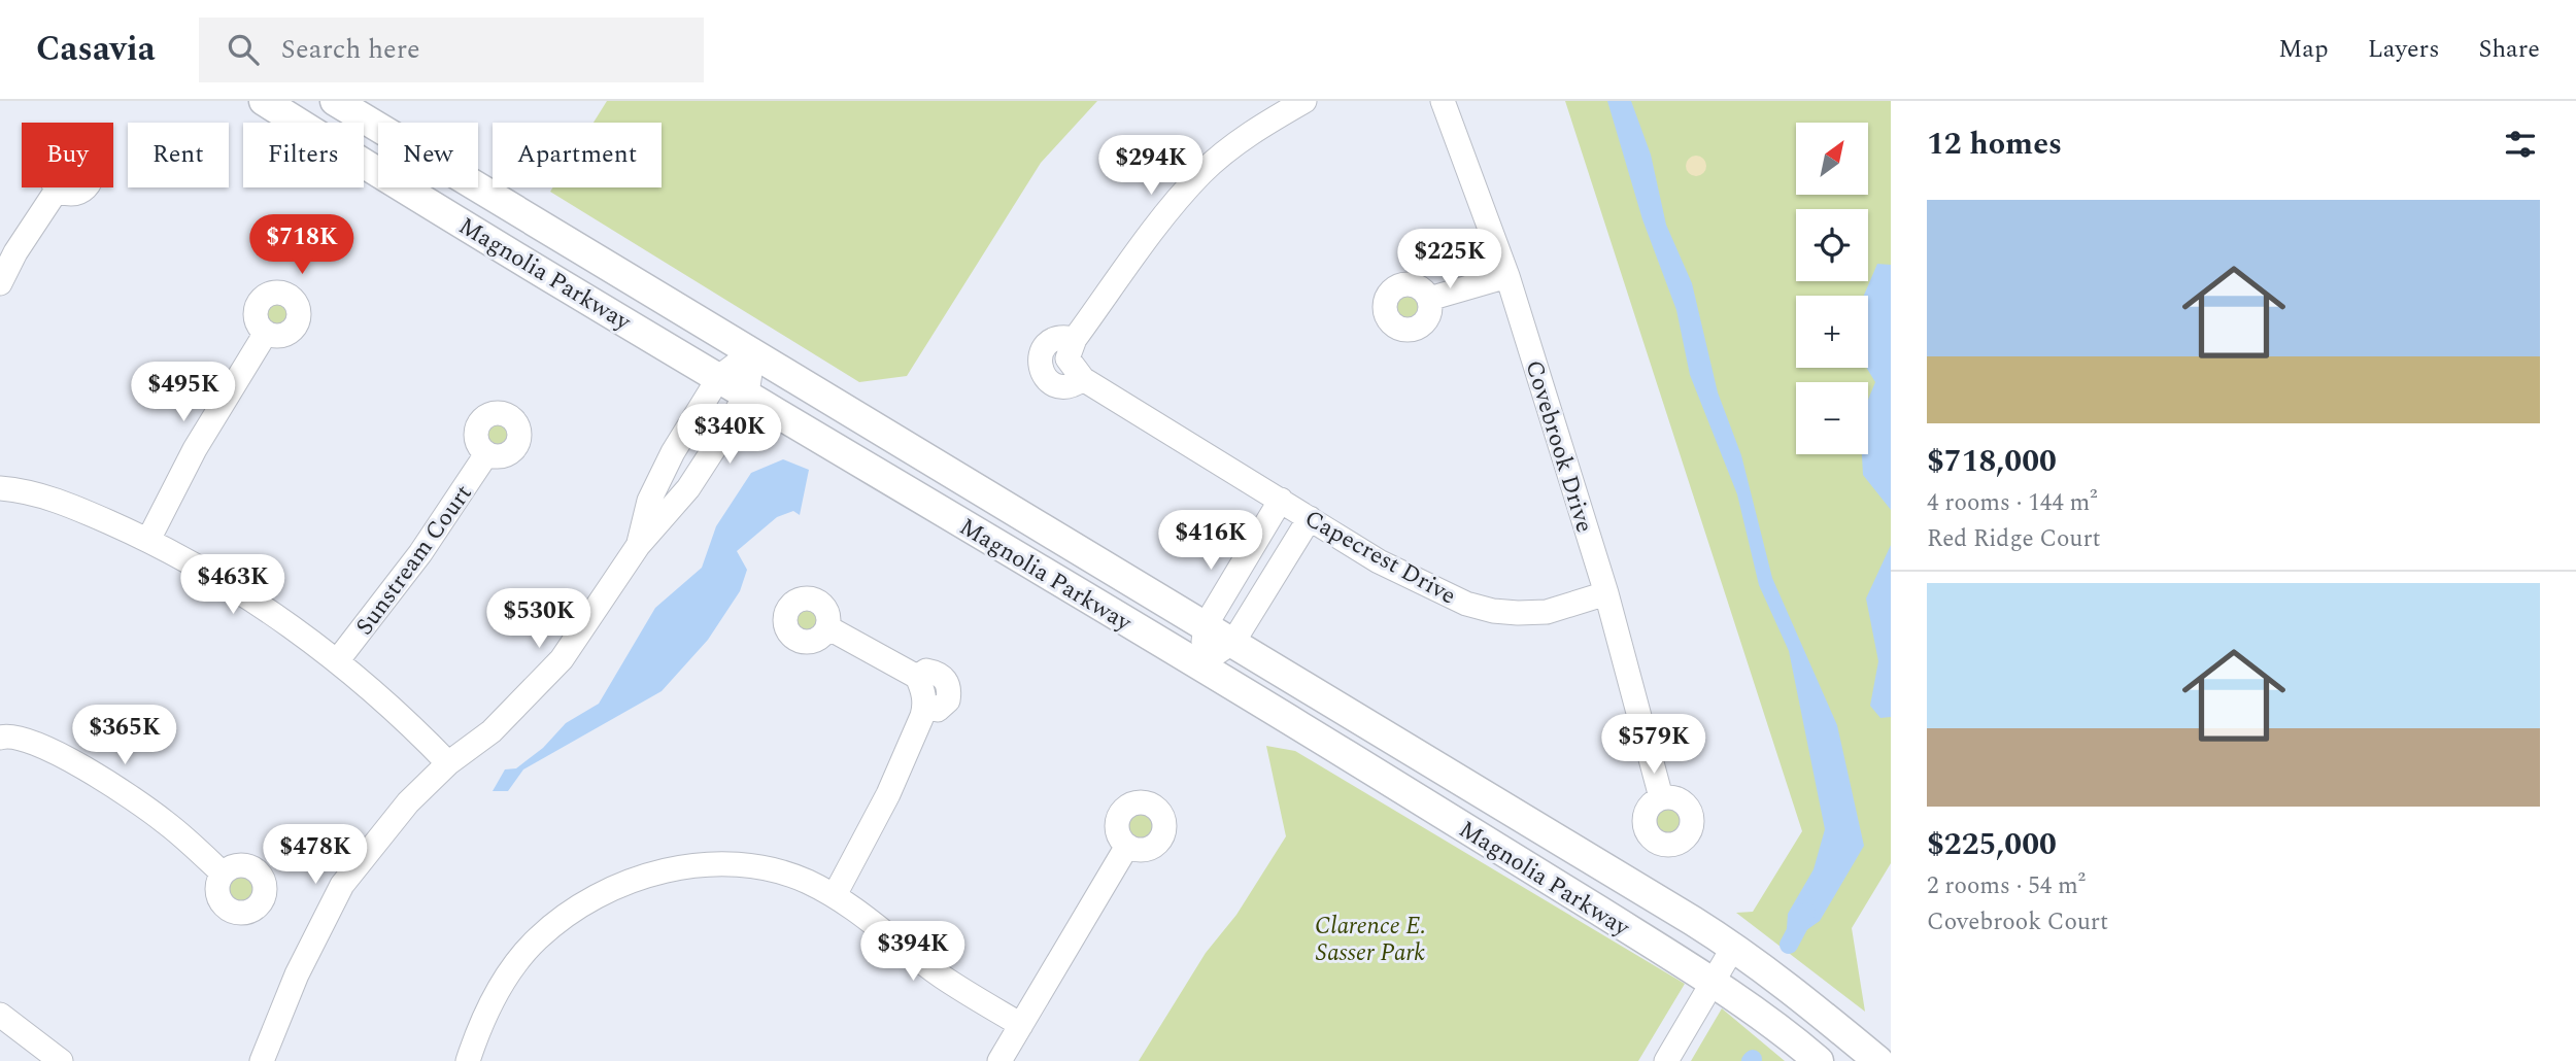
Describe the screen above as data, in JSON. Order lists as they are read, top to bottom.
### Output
{
  "streets": {
    "main road": ["Magnolia Parkway"],
    "street": ["Covebrook Drive", "Capecrest Drive", "Sunstream Court"]
  },
  "crossings": [
    ["Covebrook Drive", "Capecrest Drive"]
  ],
  "parks": ["Clarence E. Sasser Park"],
  "north": "top right",
  "page": {
    "header": "Casavia",
    "search": "Search here",
    "nav": ["Map", "Layers", "Share"],
    "heading": "12 homes",
    "map_buttons": ["+", "−"],
    "chip": [
      "Buy",
      "Rent",
      "Filters",
      "New",
      "Apartment"
    ],
    "price": [
      "$294K",
      "$718K",
      "$225K",
      "$495K",
      "$340K",
      "$416K",
      "$463K",
      "$530K",
      "$365K",
      "$579K",
      "$478K",
      "$394K"
    ],
    "list": [
      {
        "name": "$718,000",
        "note": "4 rooms · 144 m² · Red Ridge Court"
      },
      {
        "name": "$225,000",
        "note": "2 rooms · 54 m² · Covebrook Court"
      }
    ]
  }
}
